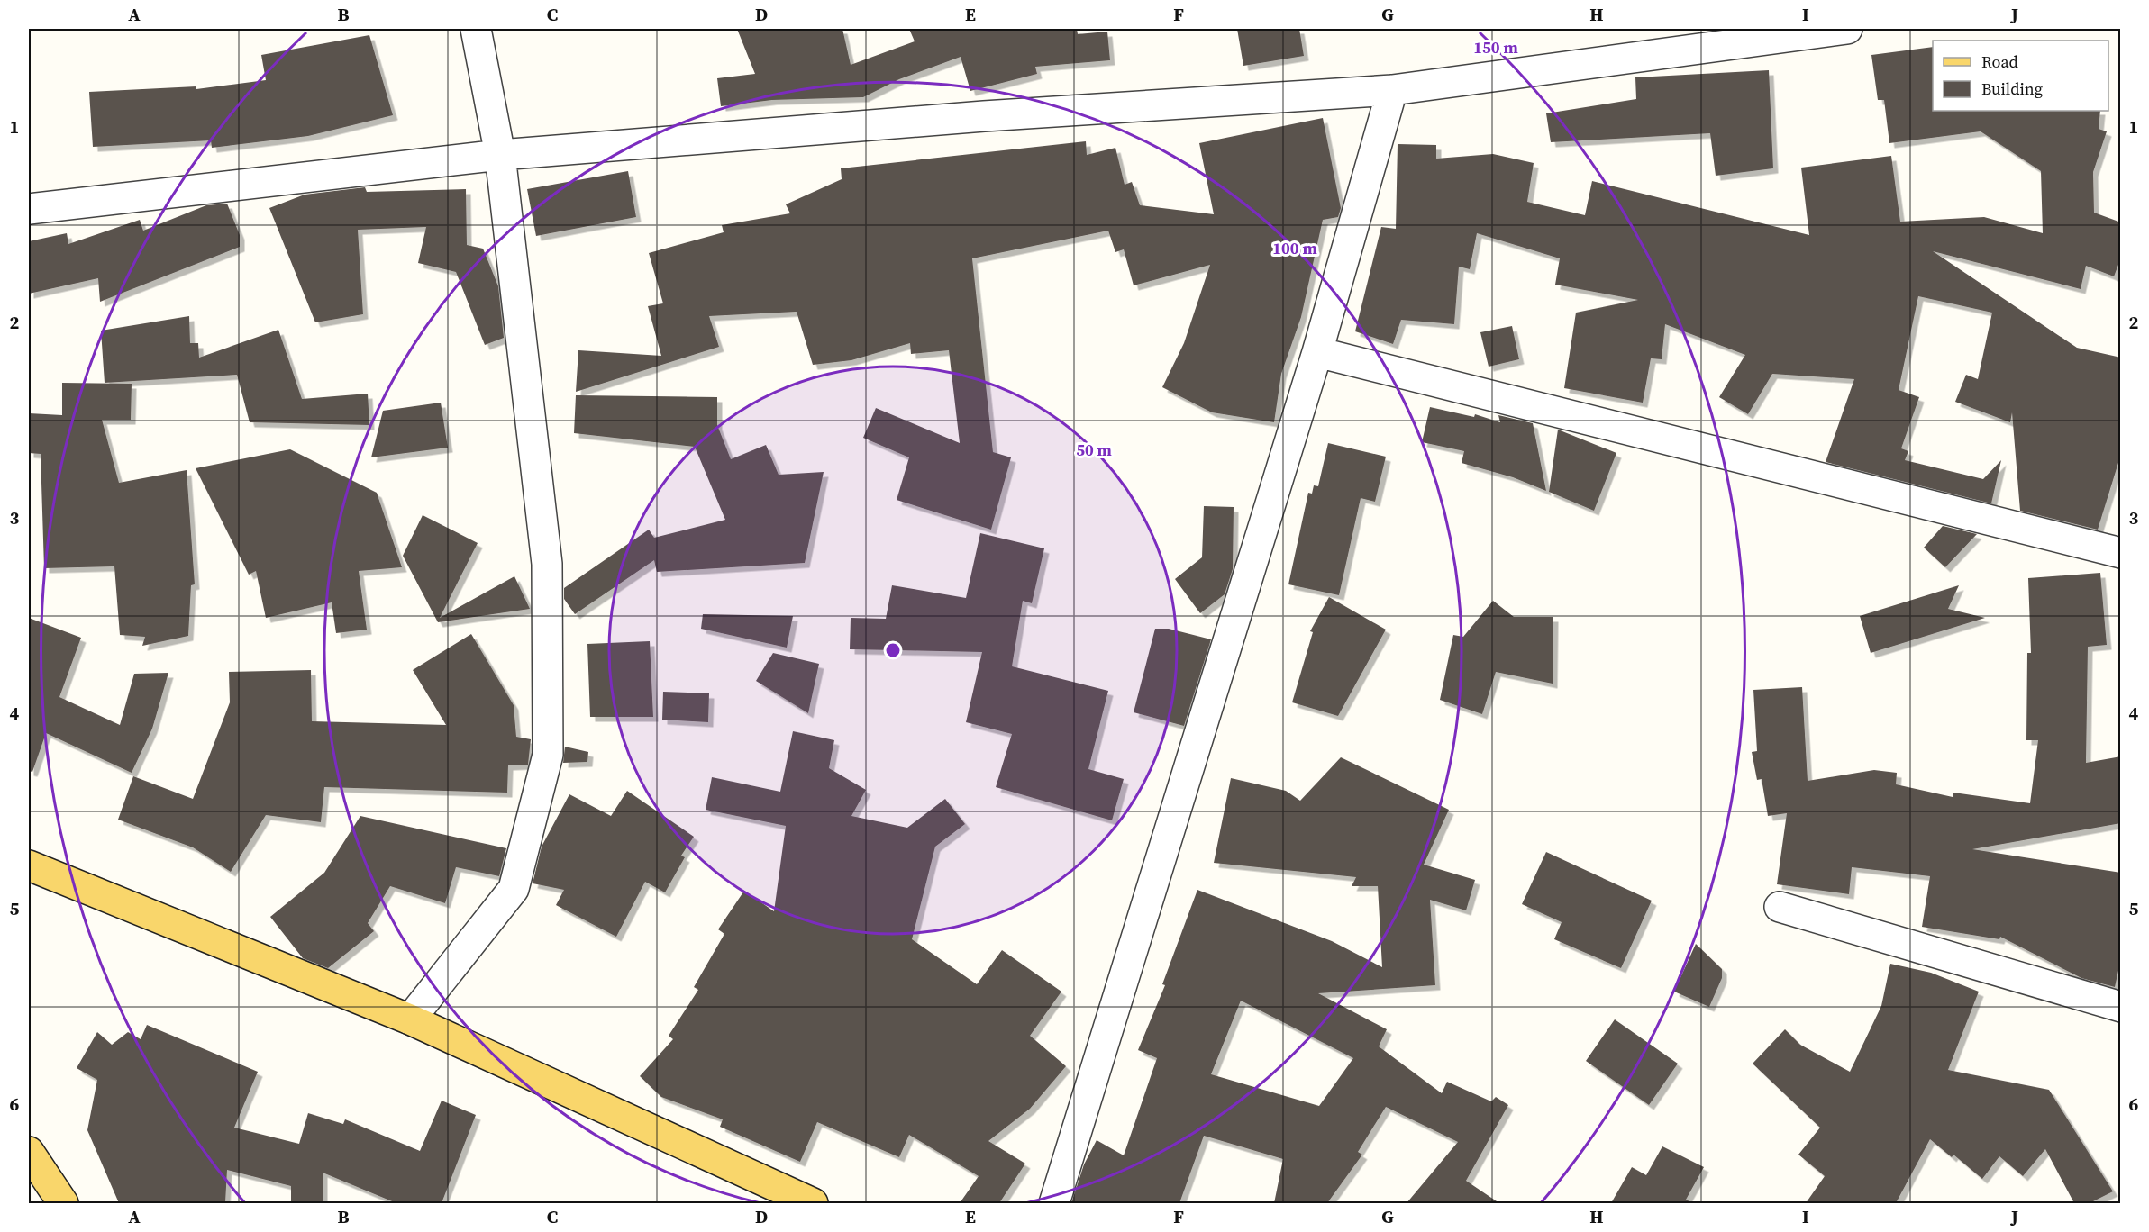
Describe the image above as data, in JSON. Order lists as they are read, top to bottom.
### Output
{
  "legend": ["Road", "Building"],
  "grid": {
    "columns": [
      "A",
      "B",
      "C",
      "D",
      "E",
      "F",
      "G",
      "H",
      "I",
      "J"
    ],
    "rows": [
      "1",
      "2",
      "3",
      "4",
      "5",
      "6"
    ]
  },
  "rings": ["150 m", "100 m", "50 m"]
}
